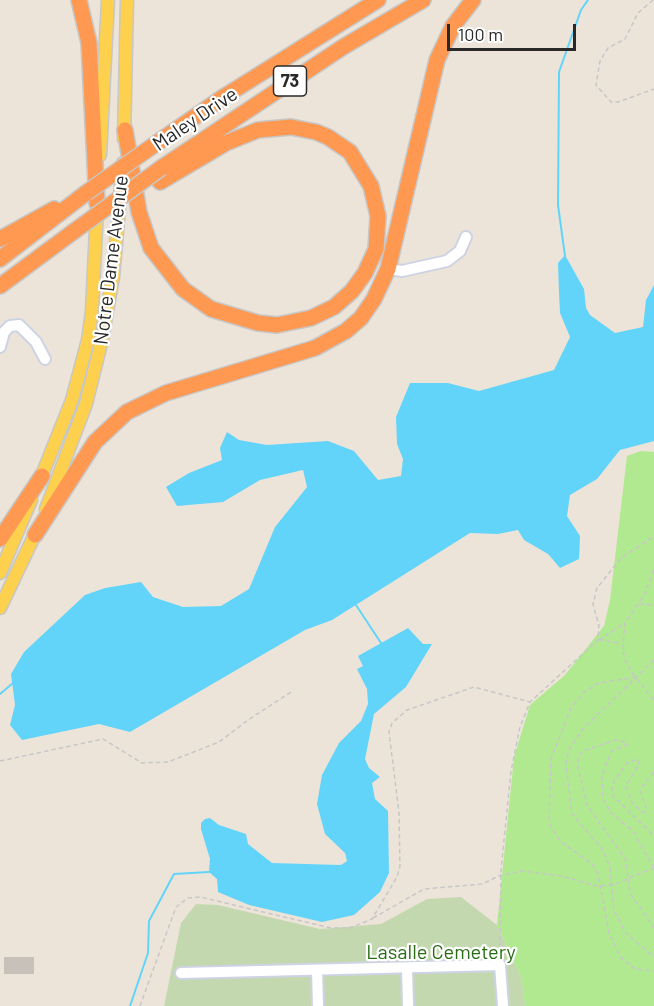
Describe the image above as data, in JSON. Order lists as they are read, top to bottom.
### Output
{
  "streets": {
    "highway": ["73", "Maley Drive"],
    "main road": ["Notre Dame Avenue"]
  },
  "crossings": [
    ["Maley Drive", "Notre Dame Avenue"]
  ],
  "parks": ["Lasalle Cemetery"],
  "scale_bar": "100 m"
}
